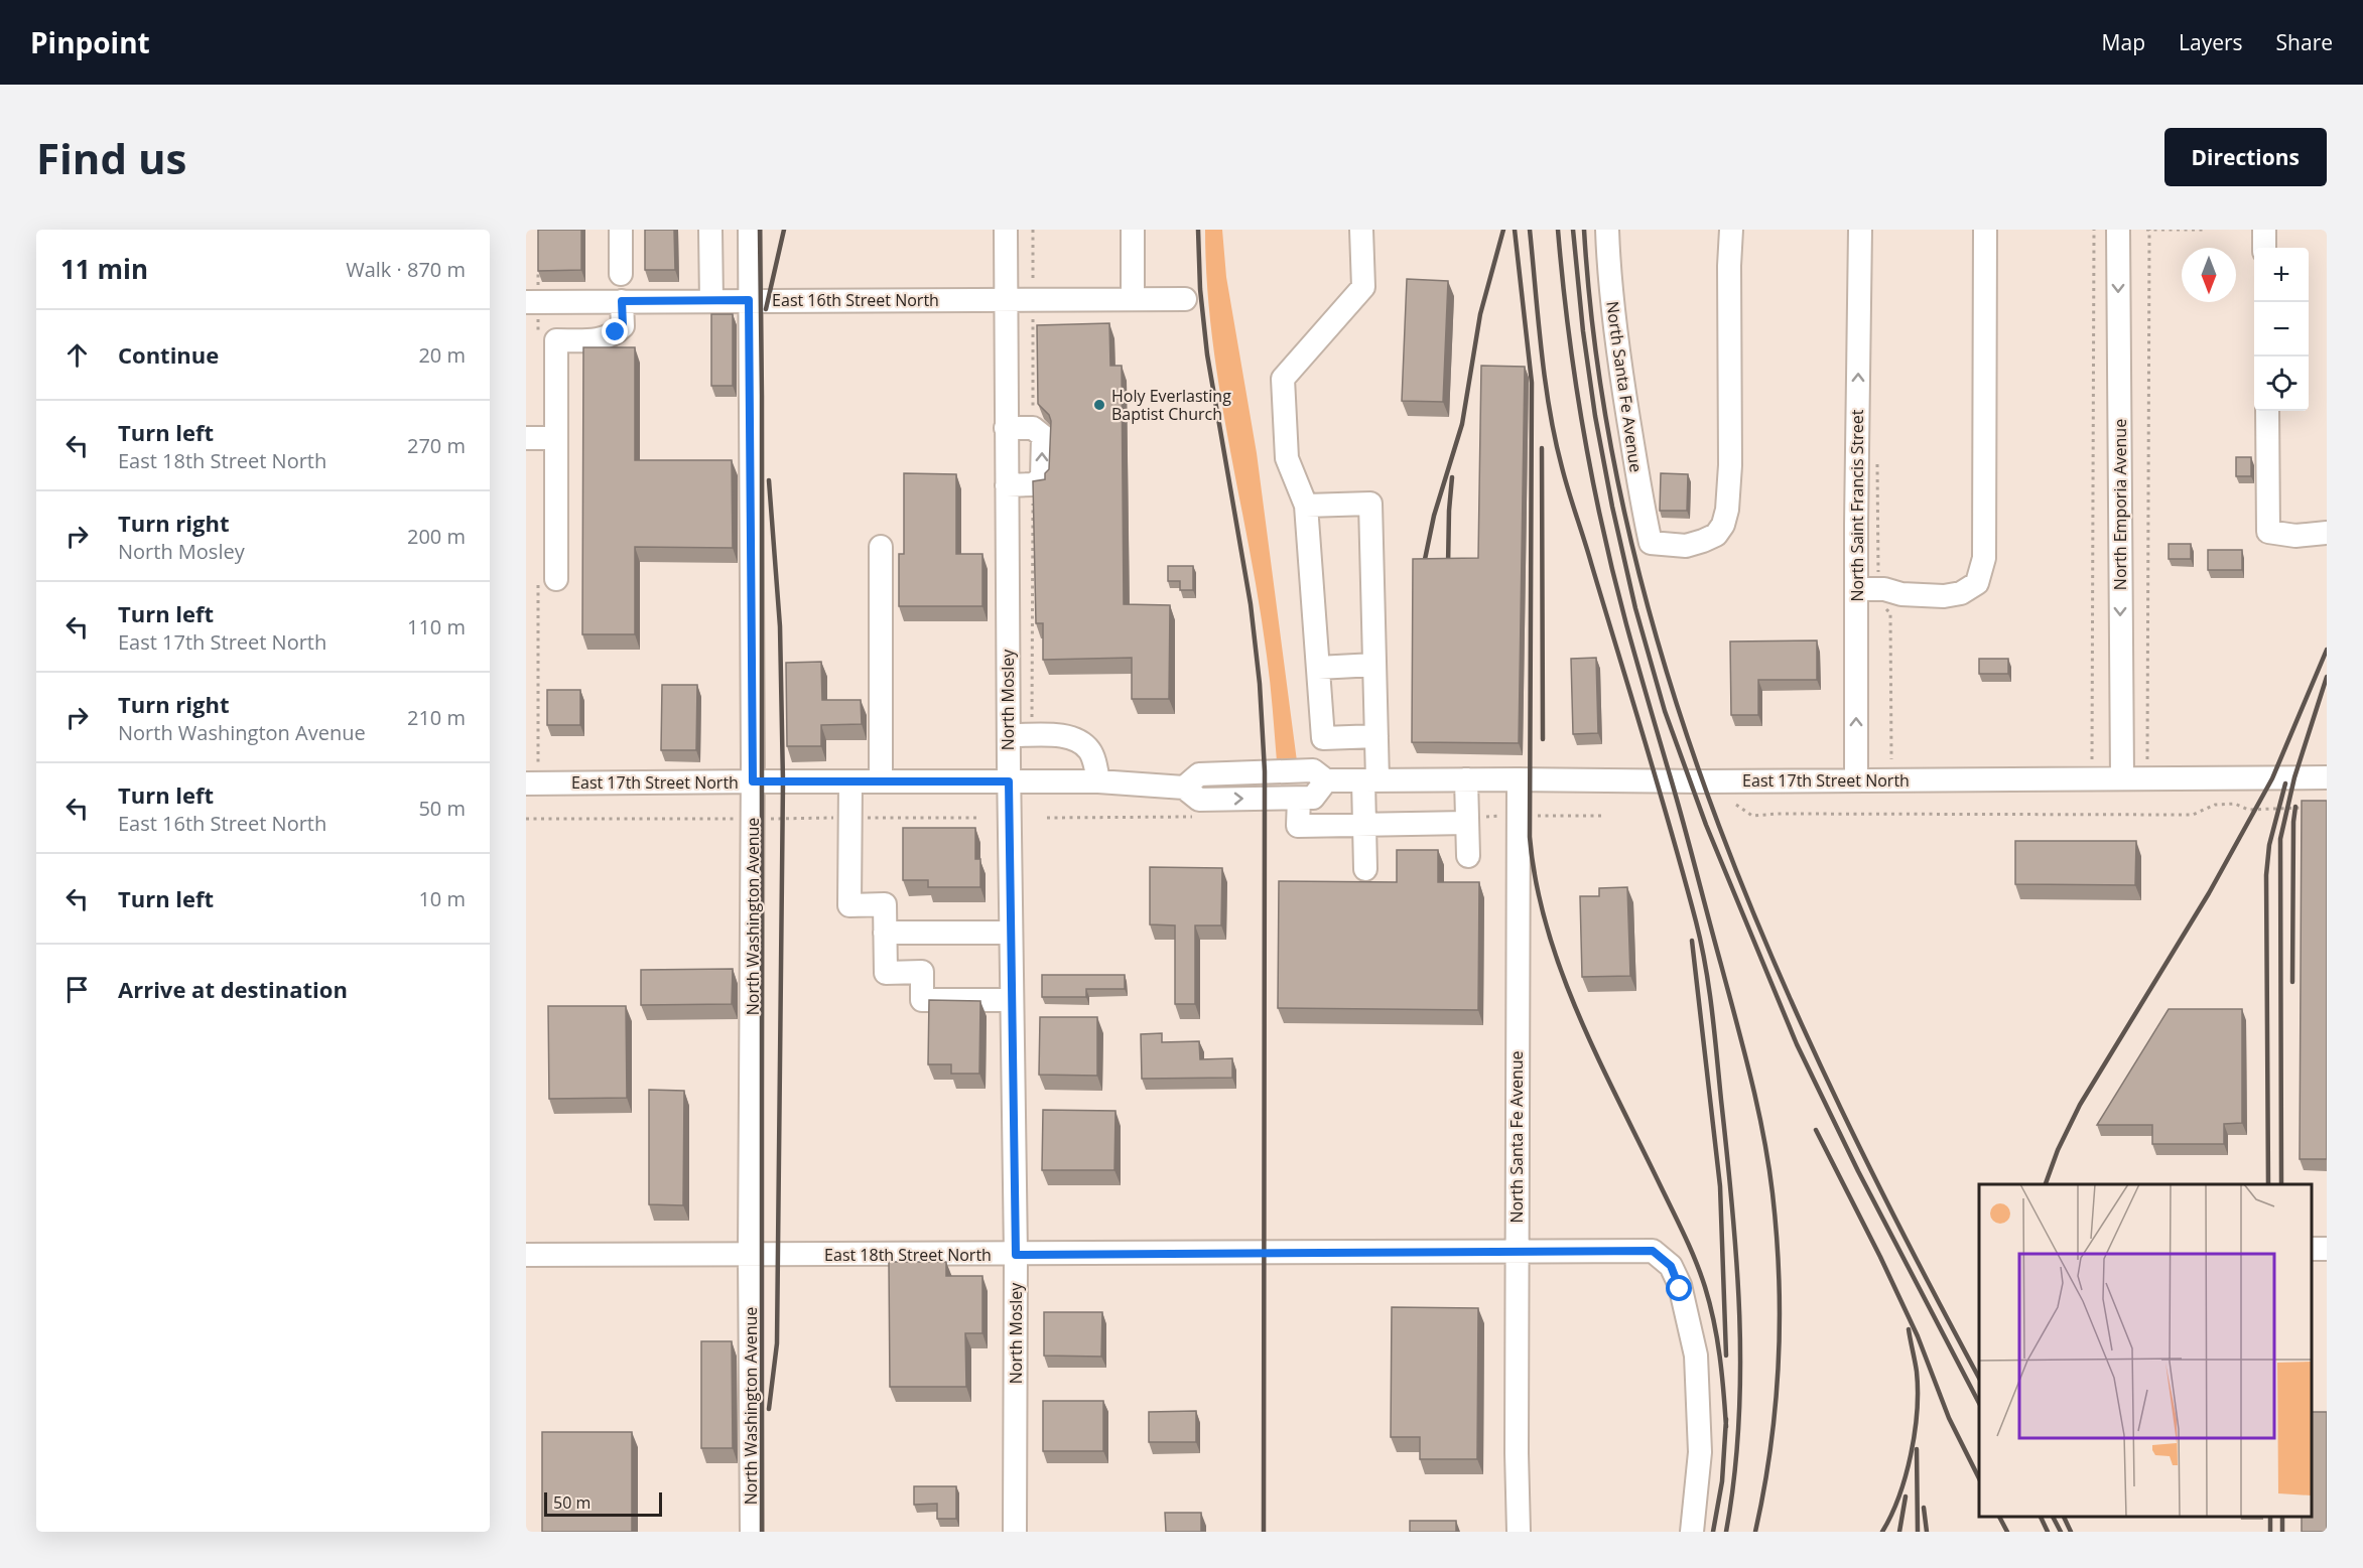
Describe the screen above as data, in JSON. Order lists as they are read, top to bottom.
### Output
{
  "streets": {
    "street": [
      "East 16th Street North",
      "North Santa Fe Avenue",
      "North Emporia Avenue",
      "North Saint Francis Street",
      "North Mosley",
      "East 17th Street North",
      "North Washington Avenue",
      "East 18th Street North"
    ]
  },
  "crossings": [
    ["East 16th Street North", "North Mosley"],
    ["East 16th Street North", "North Washington Avenue"],
    ["North Santa Fe Avenue", "East 17th Street North"],
    ["North Santa Fe Avenue", "East 18th Street North"],
    ["North Emporia Avenue", "East 17th Street North"],
    ["North Saint Francis Street", "East 17th Street North"],
    ["North Mosley", "East 17th Street North"],
    ["North Mosley", "East 18th Street North"],
    ["East 17th Street North", "North Washington Avenue"],
    ["North Washington Avenue", "East 18th Street North"]
  ],
  "one_way": ["North Emporia Avenue", "North Saint Francis Street"],
  "places": ["Holy Everlasting Baptist Church"],
  "scale_bar": "50 m",
  "north": "bottom",
  "page": {
    "header": "Pinpoint",
    "nav": ["Map", "Layers", "Share"],
    "buttons": "Directions",
    "title": "Find us",
    "heading": ["11 min", "Walk · 870 m"],
    "map_buttons": ["+", "−"],
    "list": [
      ["Continue", "20 m"],
      ["Turn left", "East 18th Street North", "270 m"],
      ["Turn right", "North Mosley", "200 m"],
      ["Turn left", "East 17th Street North", "110 m"],
      ["Turn right", "North Washington Avenue", "210 m"],
      ["Turn left", "East 16th Street North", "50 m"],
      ["Turn left", "10 m"],
      "Arrive at destination"
    ],
    "scale": "50 m"
  }
}
